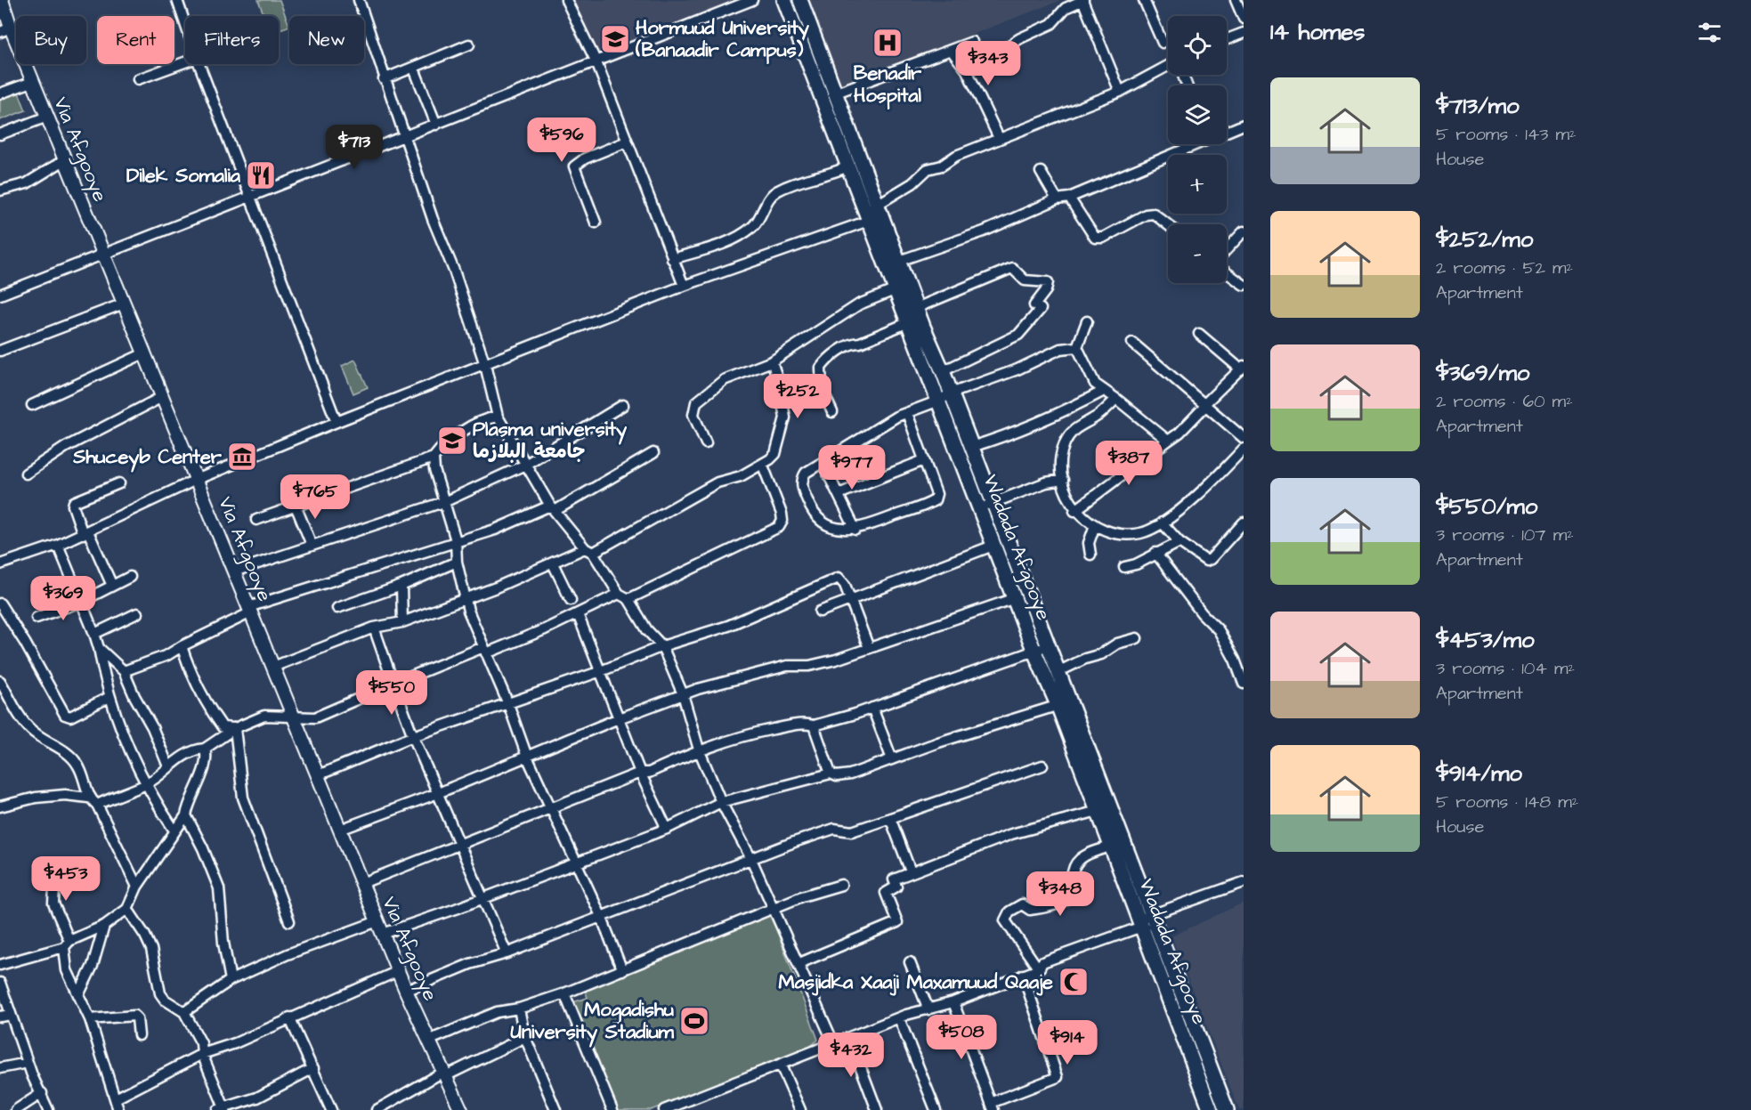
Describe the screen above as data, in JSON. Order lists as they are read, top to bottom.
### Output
{
  "streets": {
    "highway": ["Wadada Afgooye"],
    "main road": ["Via Afgooye"]
  },
  "places": {
    "school or university": ["Hormuud University (Banaadir Campus)", "Plasma university جامعة البلازما"],
    "hospital": ["Benadir Hospital"],
    "restaurant": ["Dilek Somalia"],
    "museum": ["Shuceyb Center"],
    "mosque": ["Masjidka Xaaji Maxamuud Qaaje"],
    "sports": ["Mogadishu University Stadium"]
  },
  "page": {
    "heading": "14 homes",
    "map_buttons": ["+", "−"],
    "chip": [
      "Buy",
      "Rent",
      "Filters",
      "New"
    ],
    "price": [
      "$343",
      "$596",
      "$713",
      "$252",
      "$387",
      "$977",
      "$765",
      "$369",
      "$550",
      "$453",
      "$348",
      "$508",
      "$914",
      "$432"
    ],
    "list": [
      {
        "name": "$713/mo",
        "note": "5 rooms · 143 m² · House"
      },
      {
        "name": "$252/mo",
        "note": "2 rooms · 52 m² · Apartment"
      },
      {
        "name": "$369/mo",
        "note": "2 rooms · 60 m² · Apartment"
      },
      {
        "name": "$550/mo",
        "note": "3 rooms · 107 m² · Apartment"
      },
      {
        "name": "$453/mo",
        "note": "3 rooms · 104 m² · Apartment"
      },
      {
        "name": "$914/mo",
        "note": "5 rooms · 148 m² · House"
      }
    ]
  }
}
